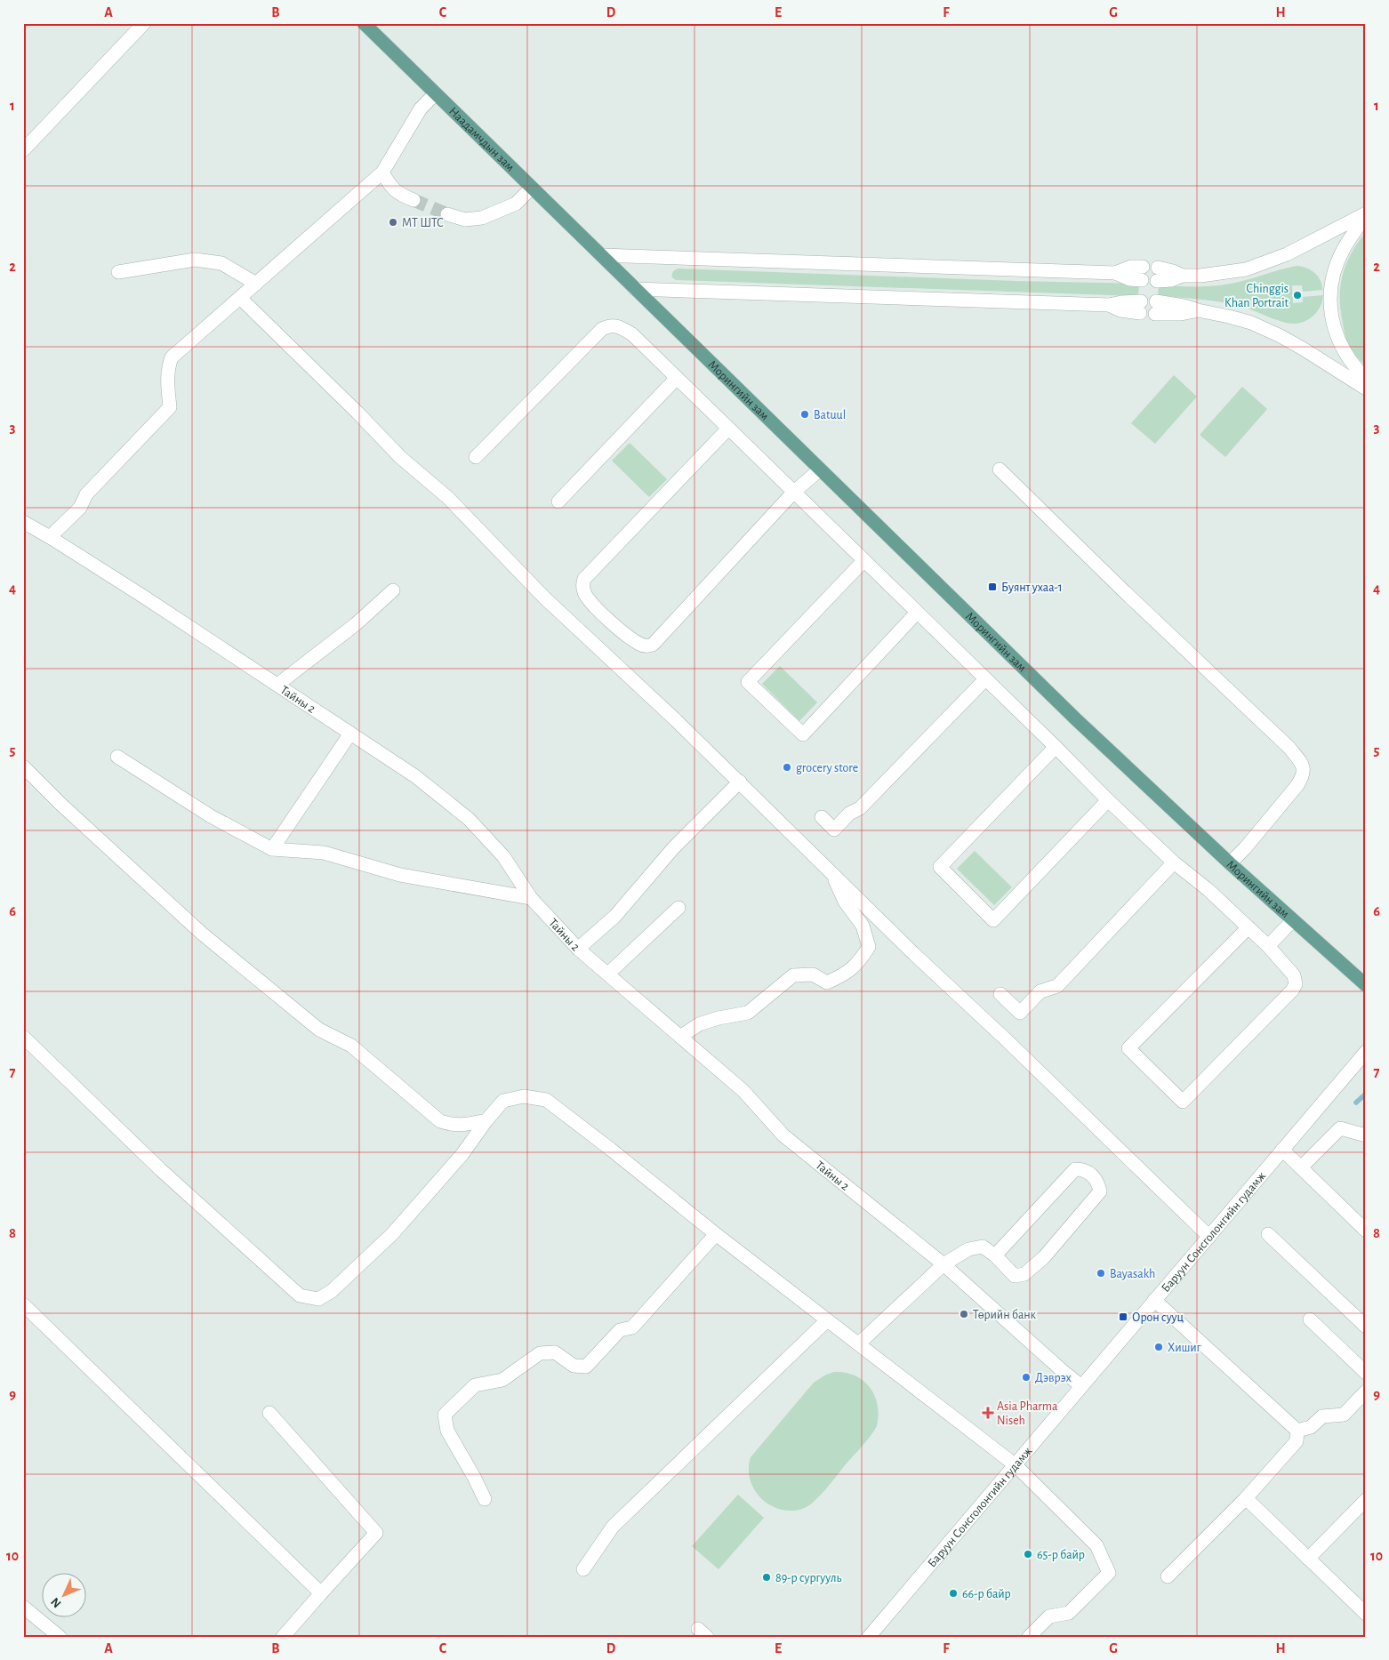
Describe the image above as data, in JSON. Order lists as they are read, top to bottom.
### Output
{
  "streets": {
    "main road": ["Наадамчдын зам", "Морингийн зам"],
    "street": ["Тайны 2", "Баруун Сонсголонгийн гудамж"]
  },
  "crossings": [
    ["Наадамчдын зам", "Морингийн зам"],
    ["Тайны 2", "Баруун Сонсголонгийн гудамж"]
  ],
  "places": {
    "other": [
      "MT ШТС",
      "Chinggis Khan Portrait",
      "Batuul",
      "grocery store",
      "Bayasakh",
      "Төрийн банк",
      "Хишиг",
      "Дэврэх",
      "65-р байр",
      "89-р сургууль",
      "66-р байр"
    ],
    "transit": ["Буянт ухаа-1", "Орон сууц"],
    "health": ["Asia Pharma Niseh"]
  },
  "north": "bottom left",
  "grid": {
    "columns": [
      "A",
      "B",
      "C",
      "D",
      "E",
      "F",
      "G",
      "H"
    ],
    "rows": [
      "1",
      "2",
      "3",
      "4",
      "5",
      "6",
      "7",
      "8",
      "9",
      "10"
    ]
  }
}
